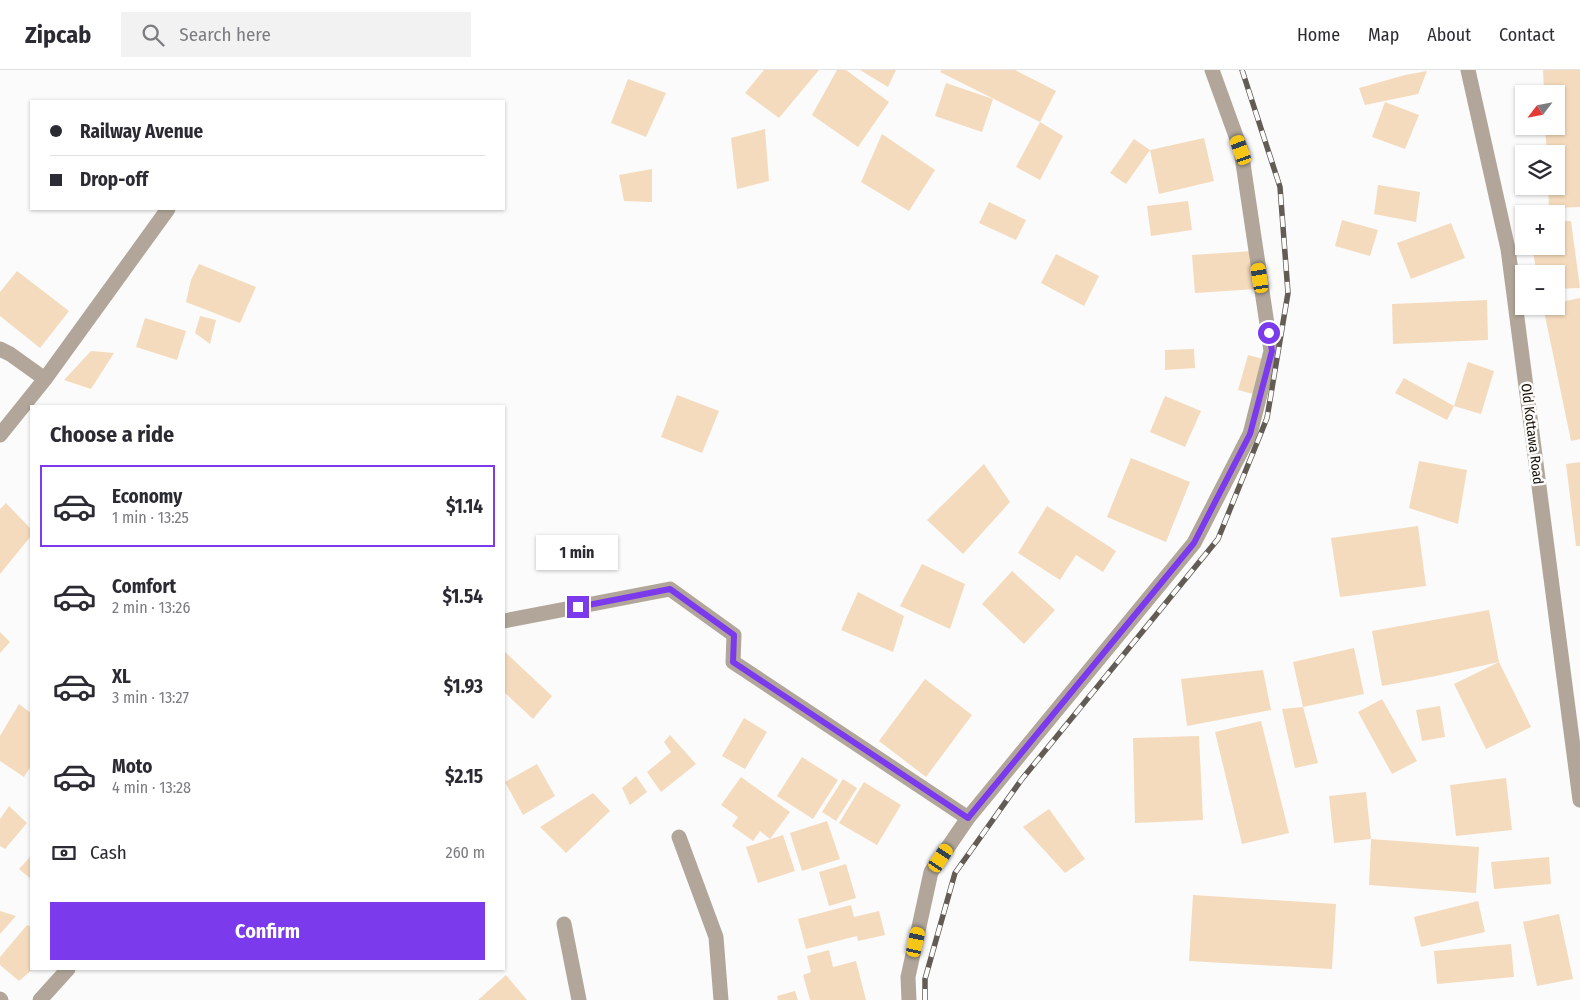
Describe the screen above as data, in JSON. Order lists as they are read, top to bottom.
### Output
{
  "streets": {
    "street": ["Old Kottawa Road"]
  },
  "north": "bottom left",
  "page": {
    "header": "Zipcab",
    "search": "Search here",
    "nav": [
      "Home",
      "Map",
      "About",
      "Contact"
    ],
    "map_buttons": ["+", "−"],
    "banner": ["Railway Avenue", "Drop-off"],
    "heading": "Choose a ride",
    "list": [
      {
        "name": "Economy",
        "note": "1 min · 13:25",
        "value": "$1.14"
      },
      {
        "name": "Comfort",
        "note": "2 min · 13:26",
        "value": "$1.54"
      },
      {
        "name": "XL",
        "note": "3 min · 13:27",
        "value": "$1.93"
      },
      {
        "name": "Moto",
        "note": "4 min · 13:28",
        "value": "$2.15"
      }
    ],
    "bubble": "1 min",
    "pay": ["Cash", "260 m"],
    "buttons": "Confirm"
  }
}
